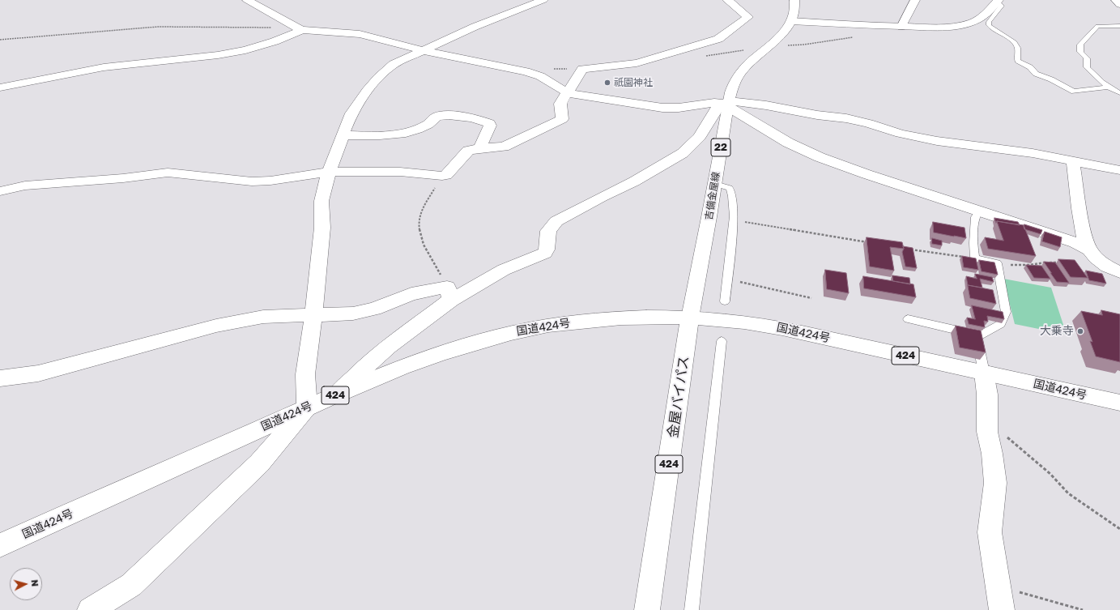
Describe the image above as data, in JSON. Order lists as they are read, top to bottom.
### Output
{
  "streets": {
    "main road": [
      "22",
      "吉備金屋線",
      "国道424号",
      "424",
      "金屋バイパス"
    ]
  },
  "crossings": [
    ["吉備金屋線", "国道424号"],
    ["吉備金屋線", "金屋バイパス"],
    ["国道424号", "金屋バイパス"]
  ],
  "places": ["祇園神社", "大乗寺"],
  "north": "right"
}
